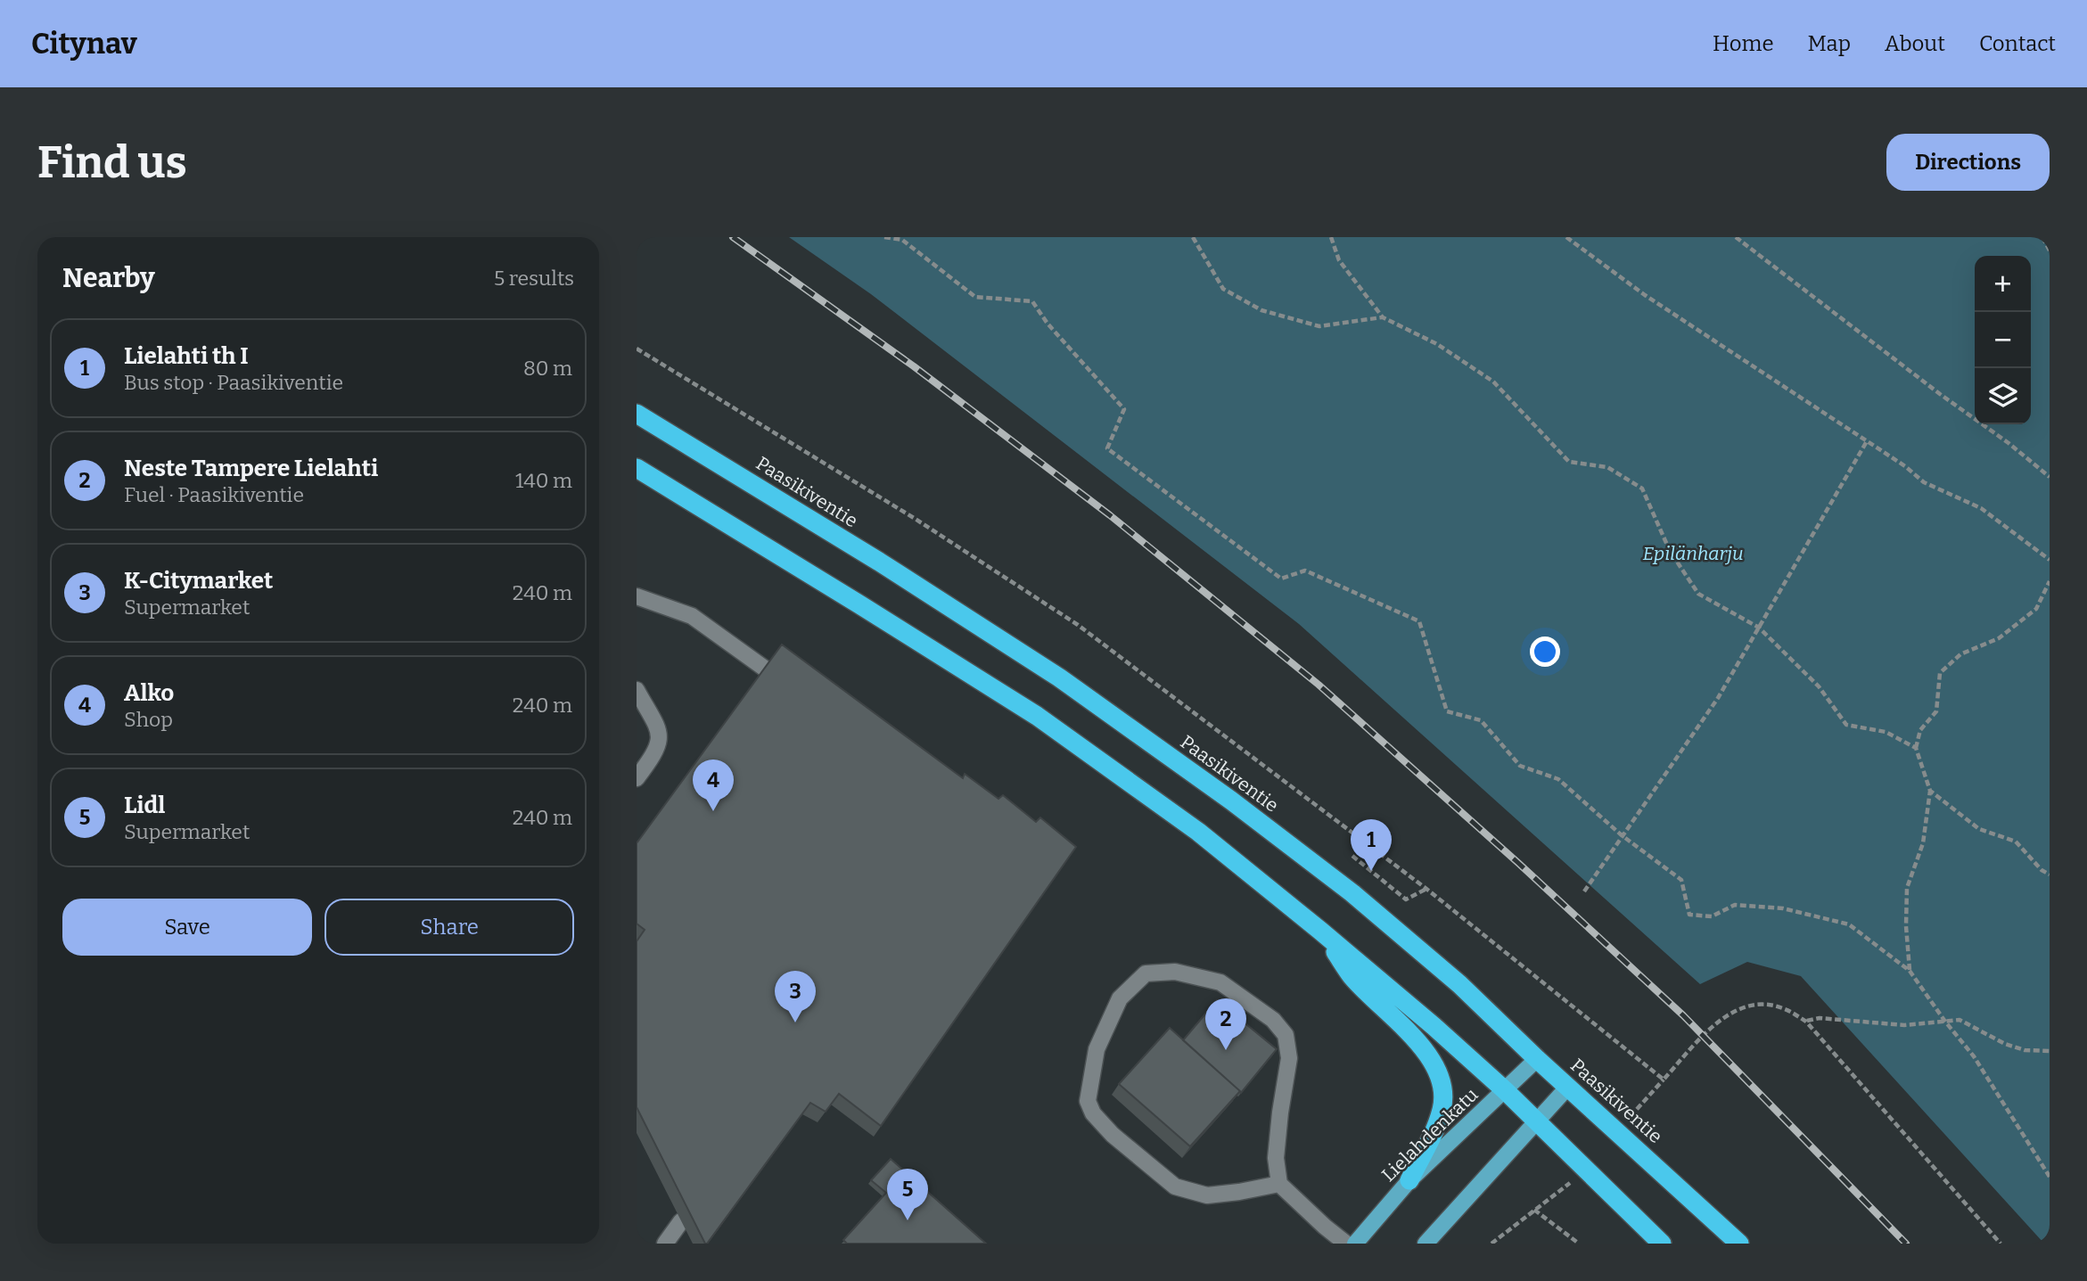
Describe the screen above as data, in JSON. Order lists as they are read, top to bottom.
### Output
{
  "streets": {
    "highway": ["Paasikiventie"],
    "main road": ["Lielahdenkatu"]
  },
  "crossings": [
    ["Paasikiventie", "Lielahdenkatu"]
  ],
  "parks": ["Epilänharju"],
  "page": {
    "header": "Citynav",
    "nav": [
      "Home",
      "Map",
      "About",
      "Contact"
    ],
    "buttons": [
      "Directions",
      ["Save", "Share"]
    ],
    "title": "Find us",
    "heading": ["Nearby", "5 results"],
    "map_buttons": ["+", "−"],
    "list": [
      {
        "mark": "1",
        "name": "Lielahti th I",
        "note": "Bus stop · Paasikiventie",
        "value": "80 m"
      },
      {
        "mark": "2",
        "name": "Neste Tampere Lielahti",
        "note": "Fuel · Paasikiventie",
        "value": "140 m"
      },
      {
        "mark": "3",
        "name": "K-Citymarket",
        "note": "Supermarket",
        "value": "240 m"
      },
      {
        "mark": "4",
        "name": "Alko",
        "note": "Shop",
        "value": "240 m"
      },
      {
        "mark": "5",
        "name": "Lidl",
        "note": "Supermarket",
        "value": "240 m"
      }
    ],
    "pins": [
      "4",
      "1",
      "3",
      "2",
      "5"
    ]
  }
}
